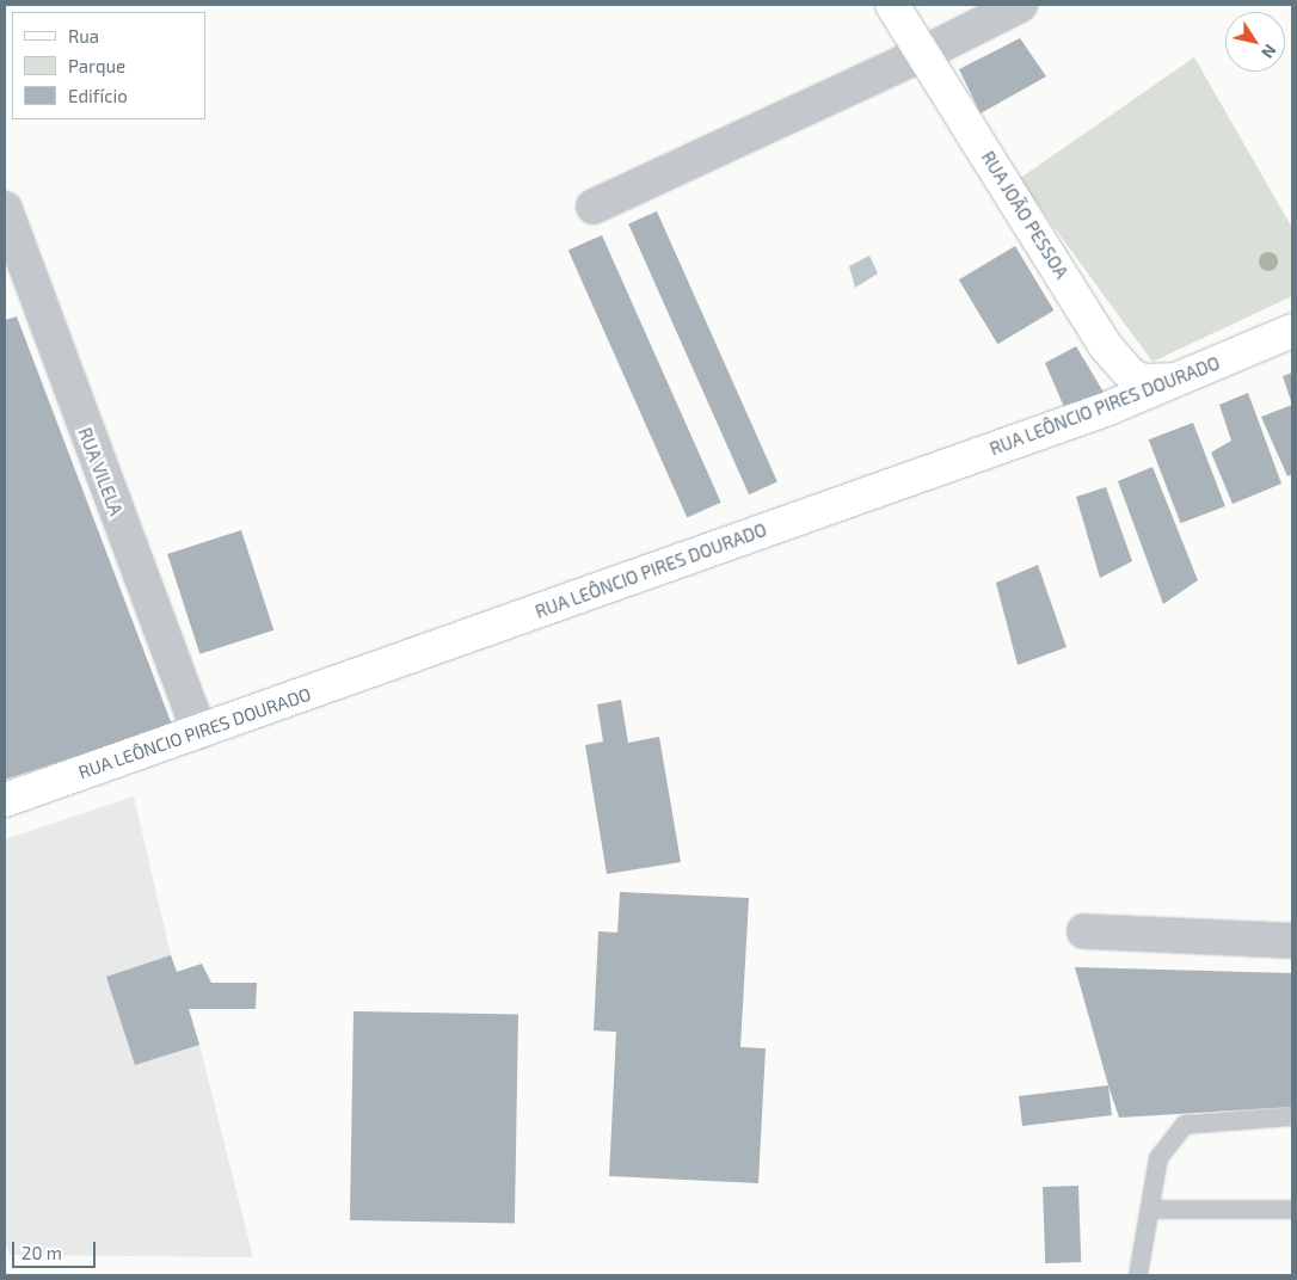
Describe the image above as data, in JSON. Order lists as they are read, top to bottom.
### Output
{
  "streets": {
    "main road": ["RUA JOÃO PESSOA", "RUA LEÔNCIO PIRES DOURADO"],
    "street": ["RUA VILELA"]
  },
  "crossings": [
    ["RUA JOÃO PESSOA", "RUA LEÔNCIO PIRES DOURADO"],
    ["RUA LEÔNCIO PIRES DOURADO", "RUA VILELA"]
  ],
  "legend": ["Rua", "Parque", "Edifício"],
  "scale_bar": "20 m",
  "north": "bottom right"
}
